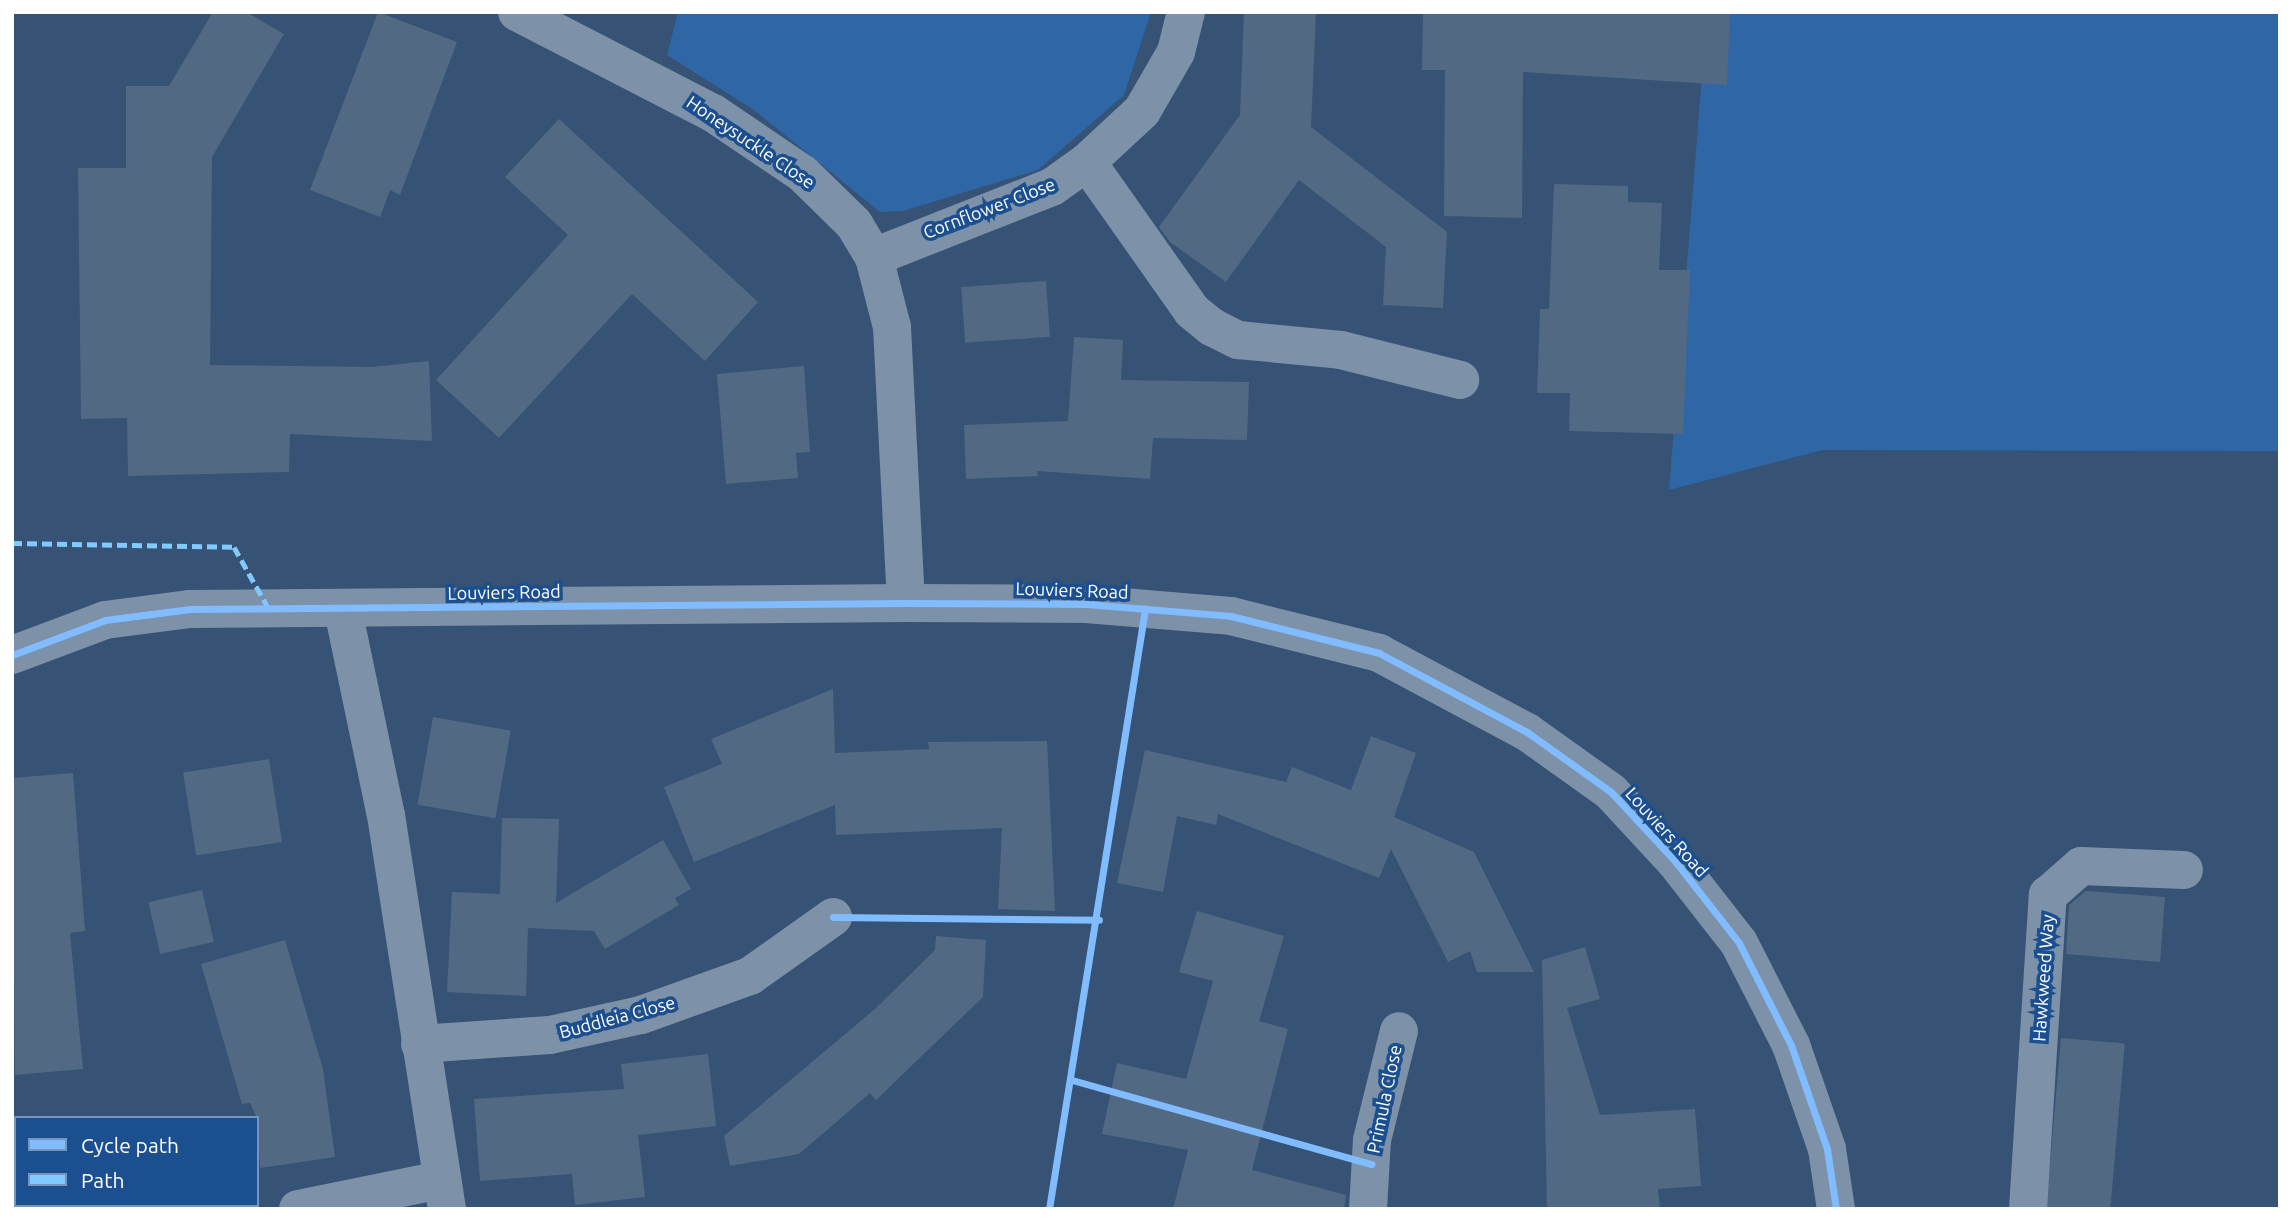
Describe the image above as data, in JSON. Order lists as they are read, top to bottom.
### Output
{
  "streets": {
    "street": [
      "Honeysuckle Close",
      "Cornflower Close",
      "Louviers Road",
      "Hawkweed Way",
      "Buddleia Close",
      "Primula Close"
    ]
  },
  "crossings": [
    ["Honeysuckle Close", "Cornflower Close"],
    ["Honeysuckle Close", "Louviers Road"]
  ],
  "legend": ["Cycle path", "Path"]
}
